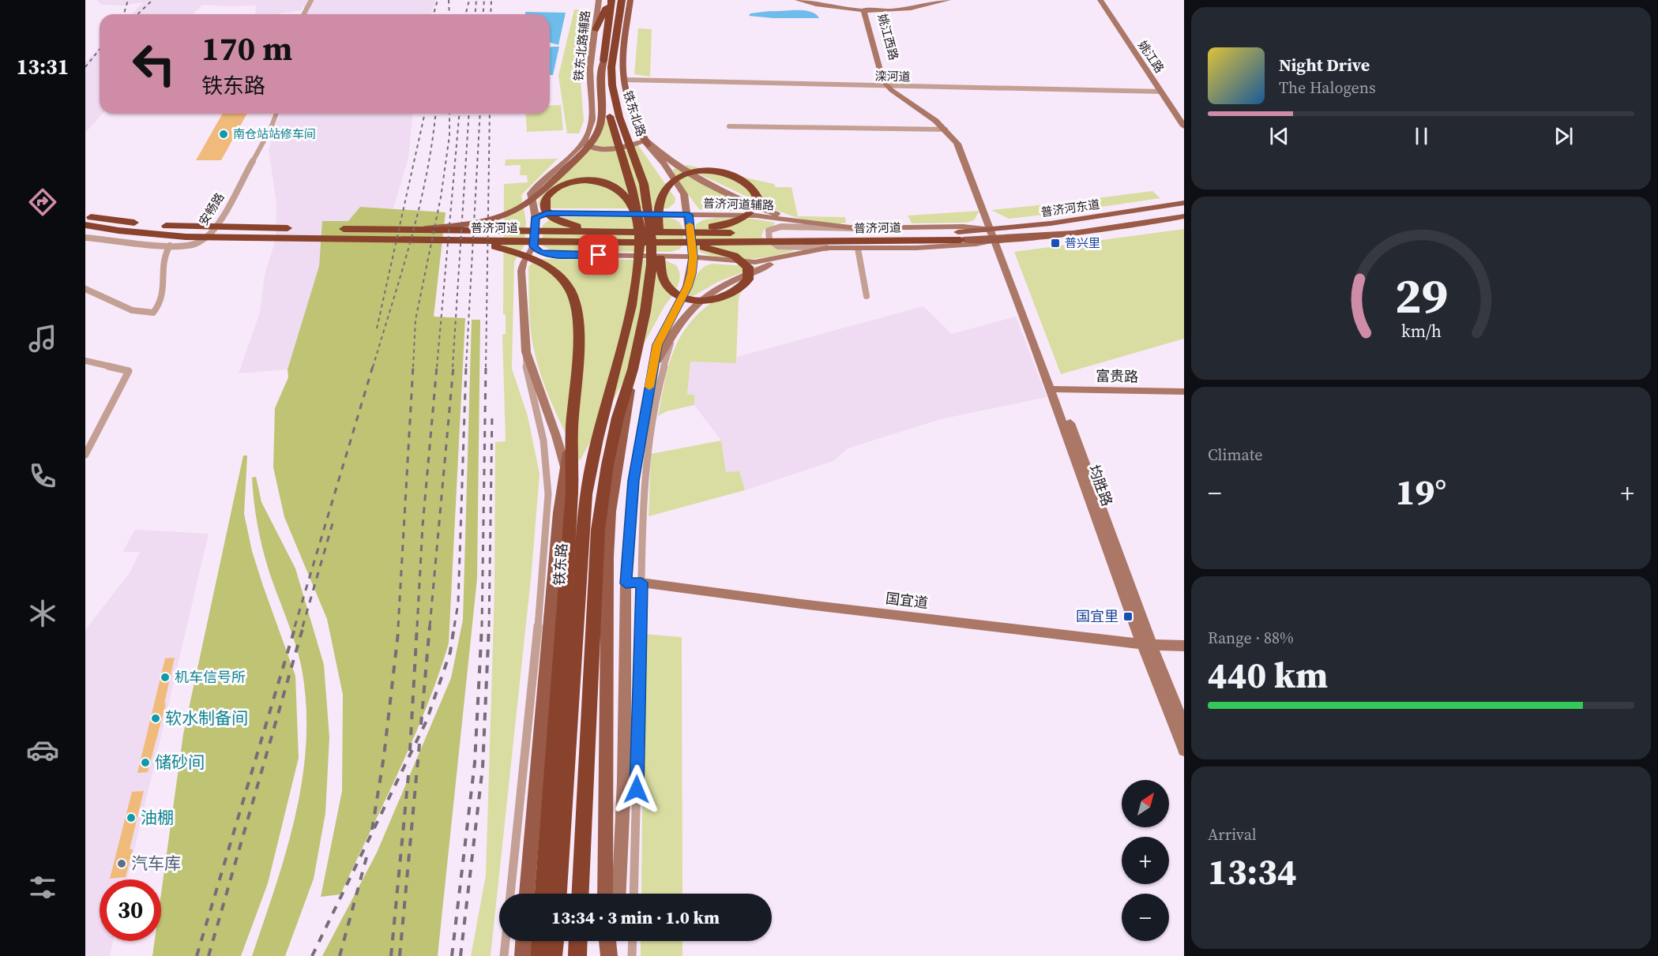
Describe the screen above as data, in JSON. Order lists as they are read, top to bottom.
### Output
{
  "streets": {
    "highway": ["铁东北路", "普济河道", "铁东路"],
    "main road": ["普济河东道"],
    "street": [
      "姚江西路",
      "铁东北路辅路",
      "姚江路",
      "滦河道",
      "普济河道辅路",
      "安畅路",
      "富贵路",
      "均胜路",
      "国宜道"
    ]
  },
  "crossings": [
    ["姚江西路", "滦河道"],
    ["姚江路", "滦河道"],
    ["铁东北路", "普济河道辅路"],
    ["铁东北路", "铁东路"],
    ["普济河道辅路", "普济河东道"],
    ["普济河道辅路", "均胜路"],
    ["普济河道辅路", "铁东路"],
    ["普济河东道", "普济河道"],
    ["普济河东道", "均胜路"],
    ["富贵路", "均胜路"],
    ["均胜路", "国宜道"]
  ],
  "places": {
    "other": [
      "南仓站站修车间",
      "机车信号所",
      "软水制备间",
      "储砂间",
      "油棚",
      "汽车库"
    ],
    "transit": ["普兴里", "国宜里"]
  },
  "north": "top right",
  "page": {
    "tabs": "13:31",
    "turn": ["170 m", "铁东路"],
    "song": ["Night Drive", "The Halogens"],
    "tile": [
      "Climate",
      ["Range · 88%", "440 km"],
      ["Arrival", "13:34"]
    ],
    "heat": ["−", "19°", "+"],
    "map_buttons": ["+", "−"],
    "limit": "30",
    "trip": "13:34 · 3 min · 1.0 km",
    "gauge": ["29", "km/h"]
  }
}
